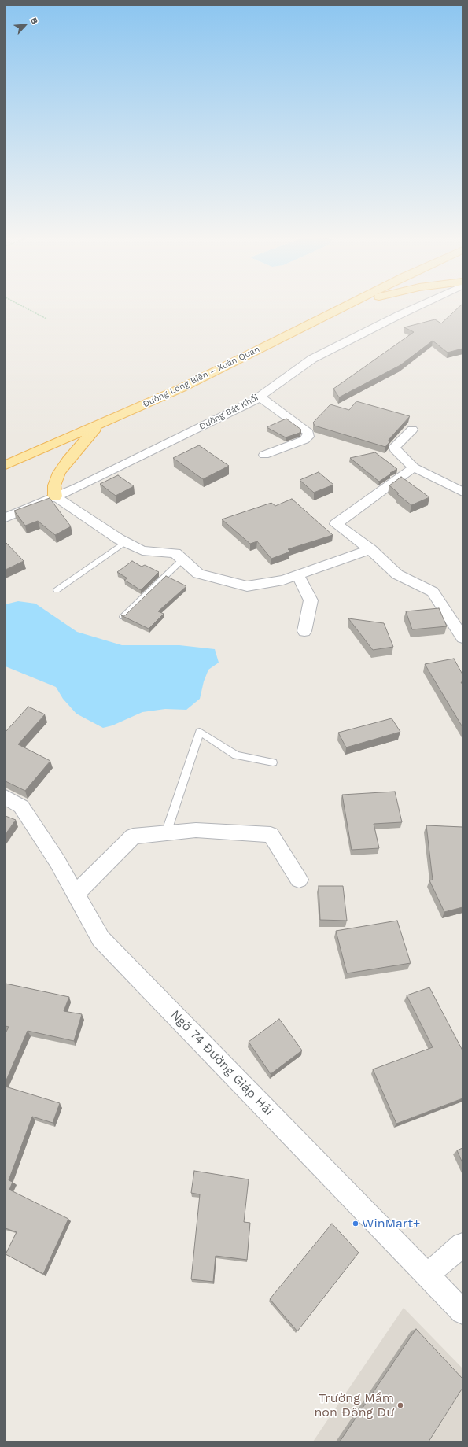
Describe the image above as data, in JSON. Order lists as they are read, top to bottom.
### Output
{
  "streets": {
    "main road": ["Đường Long Biên – Xuân Quan"],
    "street": ["Đường Bát Khối", "Ngõ 74 Đường Giáp Hải"]
  },
  "places": ["WinMart+", "Trường Mầm non Đông Dư"],
  "north": "top right"
}
